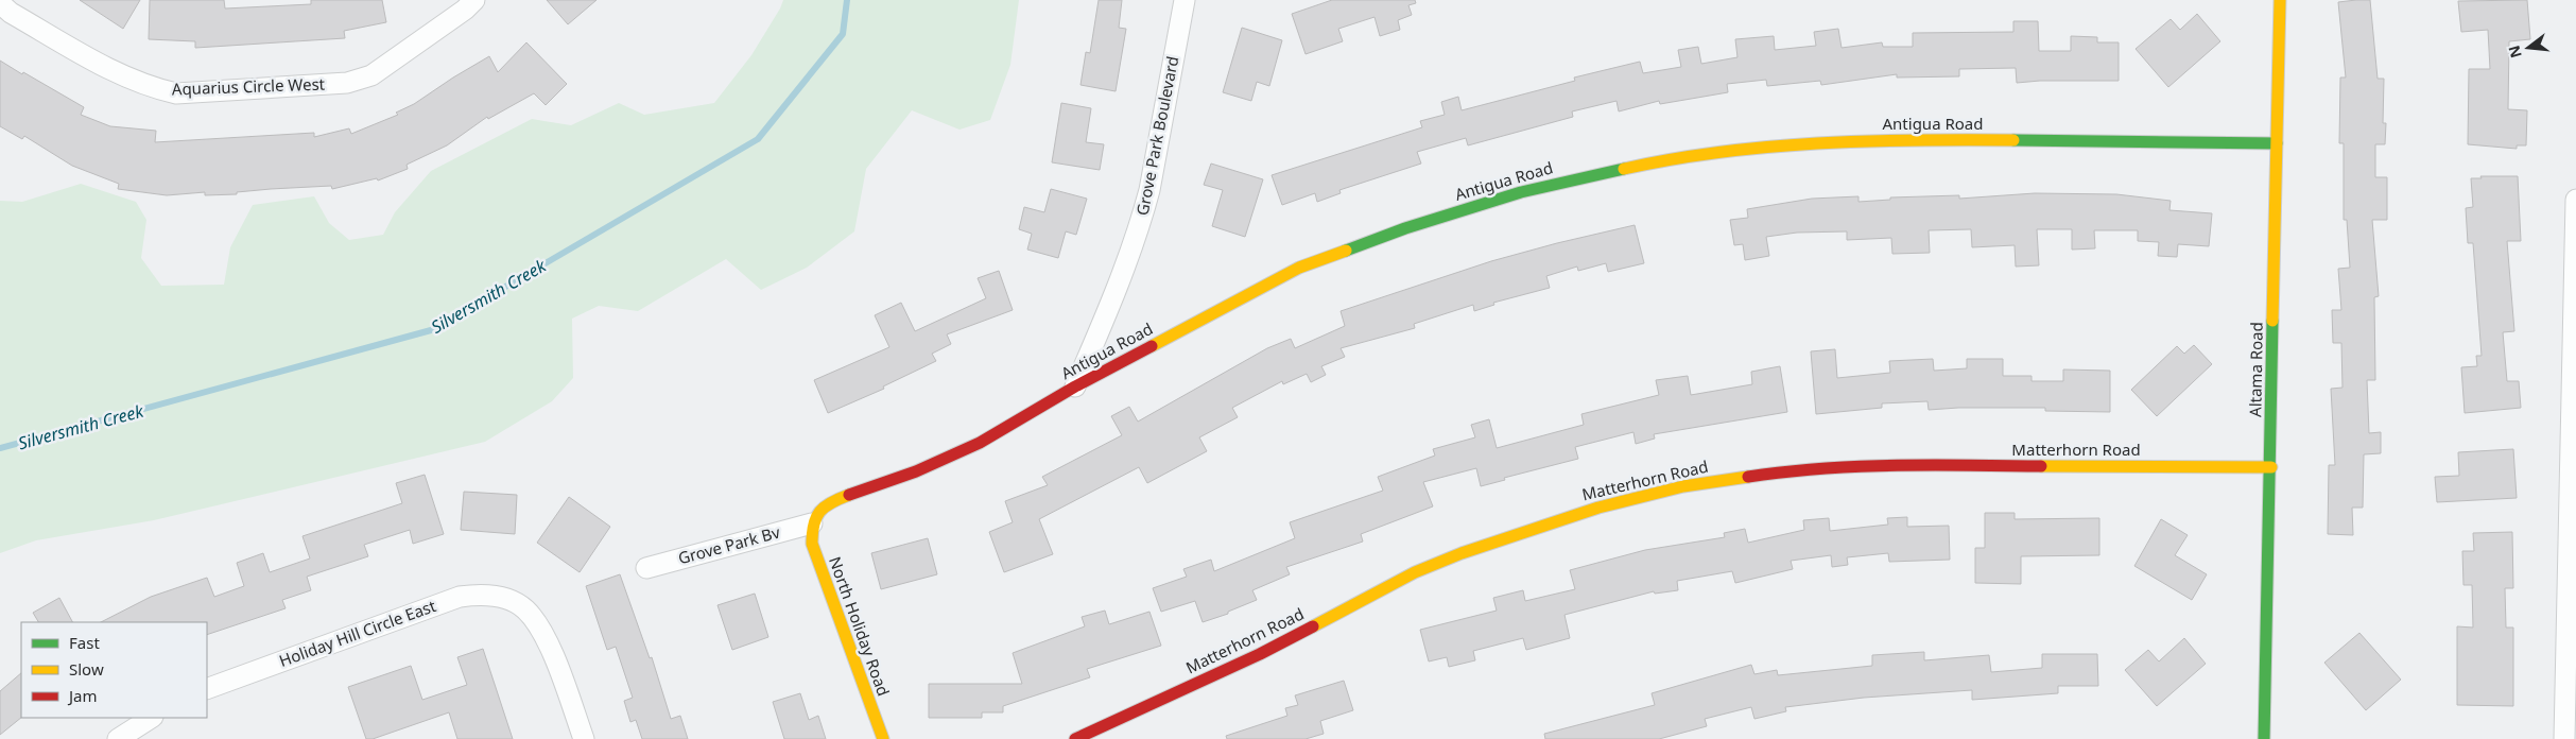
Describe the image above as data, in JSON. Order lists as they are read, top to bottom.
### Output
{
  "streets": {
    "street": [
      "Aquarius Circle West",
      "Antigua Road",
      "Grove Park Boulevard",
      "Altama Road",
      "Matterhorn Road",
      "Grove Park Bv",
      "North Holiday Road",
      "Holiday Hill Circle East"
    ]
  },
  "crossings": [
    ["Antigua Road", "Grove Park Boulevard"],
    ["Antigua Road", "Altama Road"],
    ["Antigua Road", "Grove Park Bv"],
    ["Antigua Road", "North Holiday Road"],
    ["Altama Road", "Matterhorn Road"],
    ["Grove Park Bv", "North Holiday Road"]
  ],
  "water": ["Silversmith Creek"],
  "legend": ["Fast", "Slow", "Jam"],
  "north": "left"
}
